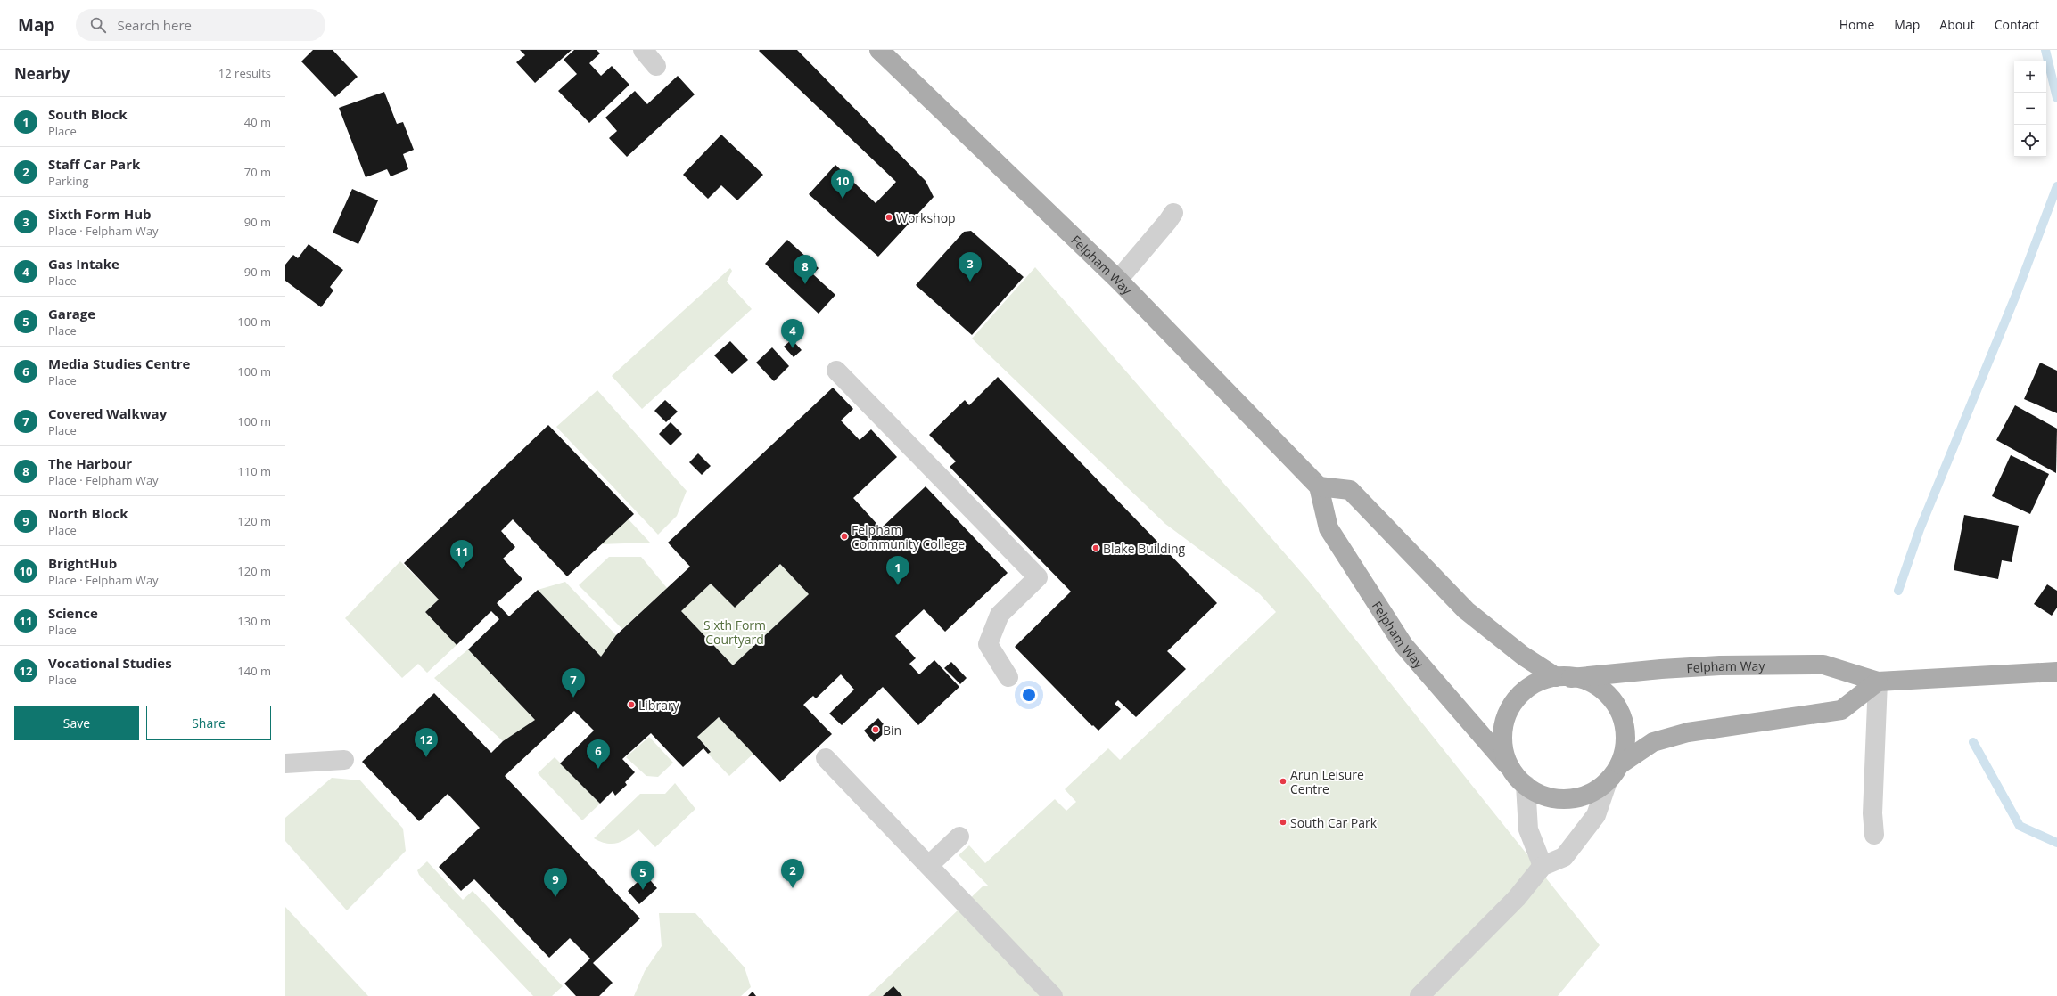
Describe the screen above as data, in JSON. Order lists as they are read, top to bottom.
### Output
{
  "streets": {
    "main road": ["Felpham Way"]
  },
  "parks": ["Sixth Form Courtyard"],
  "places": [
    "Workshop",
    "Felpham Community College",
    "Blake Building",
    "Library",
    "Bin",
    "Arun Leisure Centre",
    "South Car Park"
  ],
  "page": {
    "header": "Map",
    "search": "Search here",
    "nav": [
      "Home",
      "Map",
      "About",
      "Contact"
    ],
    "heading": ["Nearby", "12 results"],
    "map_buttons": ["+", "−"],
    "list": [
      {
        "mark": "1",
        "name": "South Block",
        "note": "Place",
        "value": "40 m"
      },
      {
        "mark": "2",
        "name": "Staff Car Park",
        "note": "Parking",
        "value": "70 m"
      },
      {
        "mark": "3",
        "name": "Sixth Form Hub",
        "note": "Place · Felpham Way",
        "value": "90 m"
      },
      {
        "mark": "4",
        "name": "Gas Intake",
        "note": "Place",
        "value": "90 m"
      },
      {
        "mark": "5",
        "name": "Garage",
        "note": "Place",
        "value": "100 m"
      },
      {
        "mark": "6",
        "name": "Media Studies Centre",
        "note": "Place",
        "value": "100 m"
      },
      {
        "mark": "7",
        "name": "Covered Walkway",
        "note": "Place",
        "value": "100 m"
      },
      {
        "mark": "8",
        "name": "The Harbour",
        "note": "Place · Felpham Way",
        "value": "110 m"
      },
      {
        "mark": "9",
        "name": "North Block",
        "note": "Place",
        "value": "120 m"
      },
      {
        "mark": "10",
        "name": "BrightHub",
        "note": "Place · Felpham Way",
        "value": "120 m"
      },
      {
        "mark": "11",
        "name": "Science",
        "note": "Place",
        "value": "130 m"
      },
      {
        "mark": "12",
        "name": "Vocational Studies",
        "note": "Place",
        "value": "140 m"
      }
    ],
    "pins": [
      "10",
      "3",
      "8",
      "4",
      "11",
      "1",
      "7",
      "12",
      "6",
      "2",
      "5",
      "9"
    ],
    "buttons": ["Save", "Share"]
  }
}
